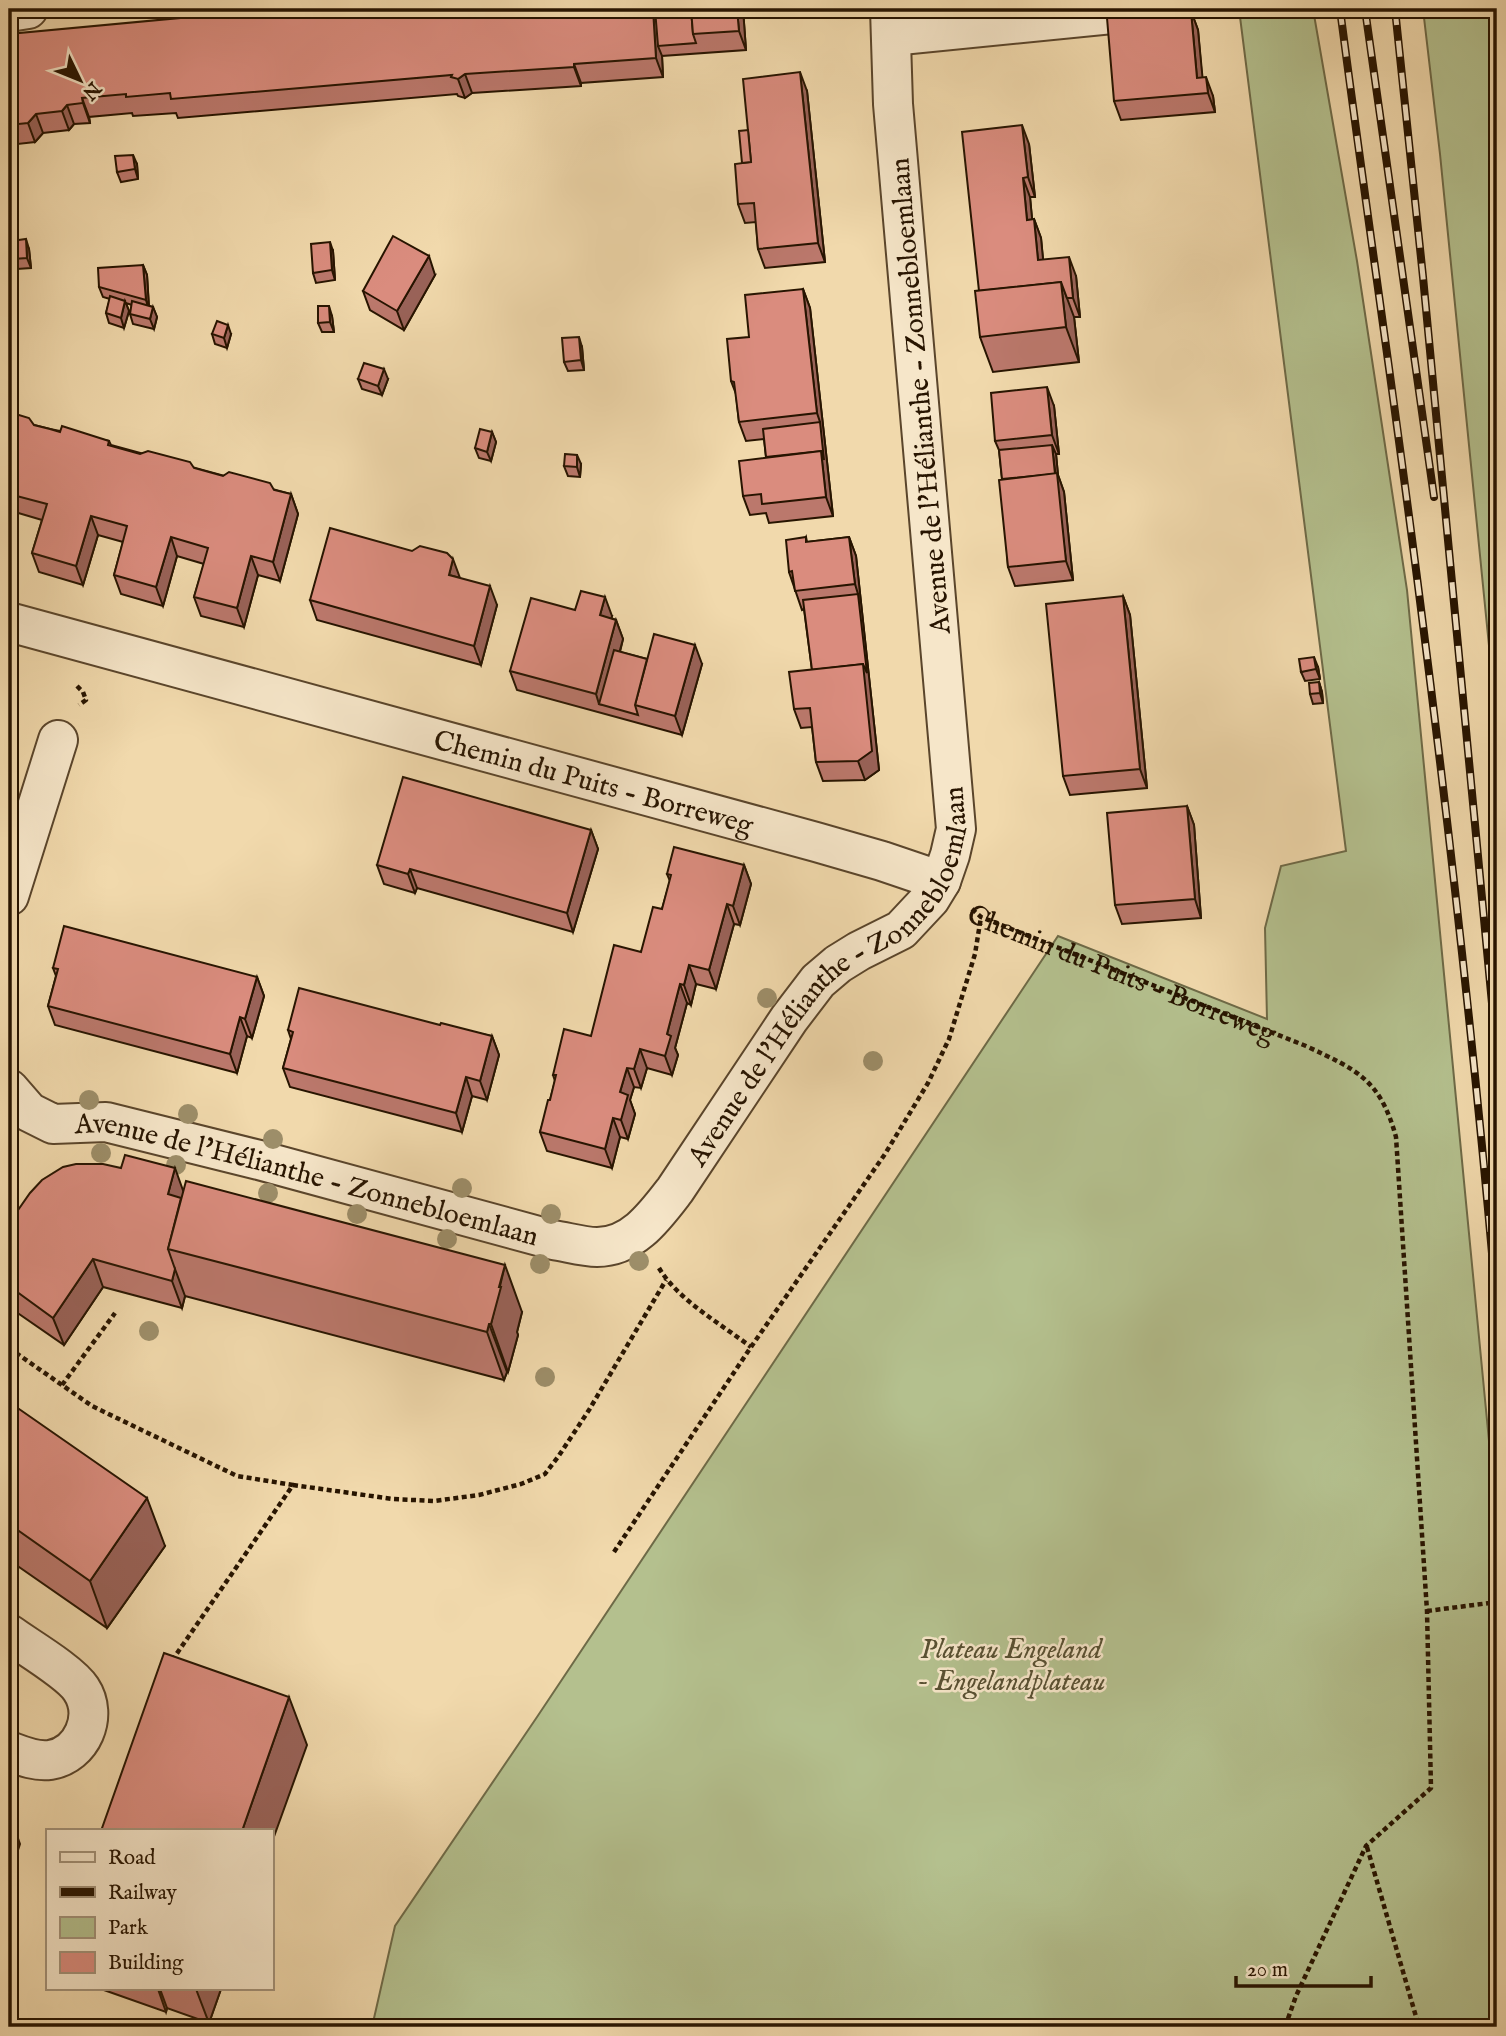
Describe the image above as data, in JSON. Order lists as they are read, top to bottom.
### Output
{
  "streets": {
    "street": ["Avenue de l'Hélianthe - Zonnebloemlaan", "Chemin du Puits - Borreweg"]
  },
  "crossings": [
    ["Avenue de l'Hélianthe - Zonnebloemlaan", "Chemin du Puits - Borreweg"]
  ],
  "parks": ["Plateau Engeland - Engelandplateau"],
  "legend": [
    "Road",
    "Railway",
    "Park",
    "Building"
  ],
  "scale_bar": "20 m",
  "north": "bottom right"
}
